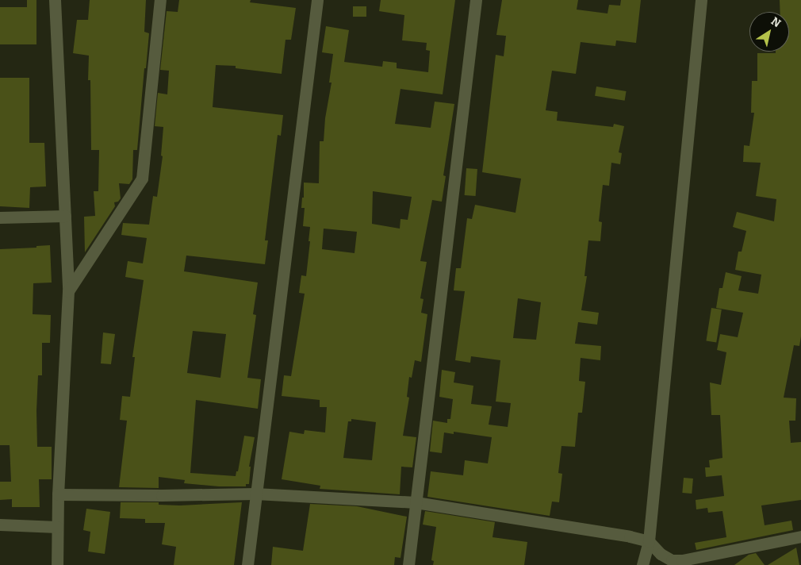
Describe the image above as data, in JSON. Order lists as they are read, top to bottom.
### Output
{
  "north": "top right"
}
